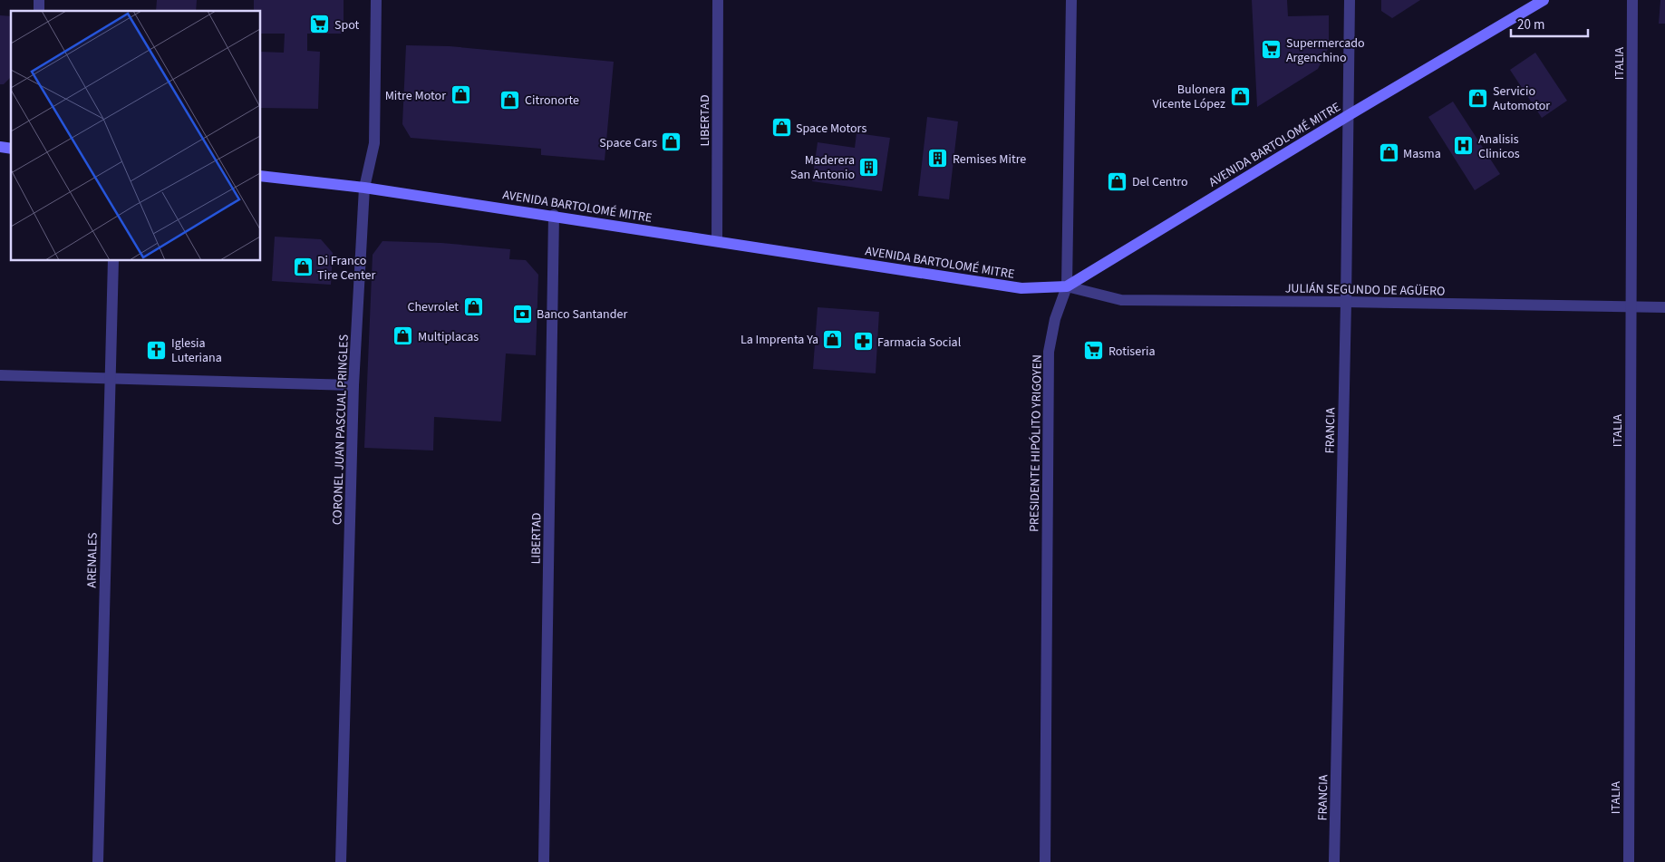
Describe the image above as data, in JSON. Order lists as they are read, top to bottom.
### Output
{
  "streets": {
    "main road": ["AVENIDA BARTOLOMÉ MITRE"],
    "street": [
      "ITALIA",
      "LIBERTAD",
      "JULIÁN SEGUNDO DE AGÜERO",
      "CORONEL JUAN PASCUAL PRINGLES",
      "FRANCIA",
      "PRESIDENTE HIPÓLITO YRIGOYEN",
      "ARENALES"
    ]
  },
  "crossings": [
    ["ITALIA", "JULIÁN SEGUNDO DE AGÜERO"],
    ["LIBERTAD", "AVENIDA BARTOLOMÉ MITRE"],
    ["AVENIDA BARTOLOMÉ MITRE", "JULIÁN SEGUNDO DE AGÜERO"],
    ["AVENIDA BARTOLOMÉ MITRE", "CORONEL JUAN PASCUAL PRINGLES"],
    ["AVENIDA BARTOLOMÉ MITRE", "FRANCIA"],
    ["AVENIDA BARTOLOMÉ MITRE", "PRESIDENTE HIPÓLITO YRIGOYEN"],
    ["JULIÁN SEGUNDO DE AGÜERO", "FRANCIA"],
    ["JULIÁN SEGUNDO DE AGÜERO", "PRESIDENTE HIPÓLITO YRIGOYEN"]
  ],
  "places": {
    "supermarket": ["Spot", "Supermercado Argenchino", "Rotiseria"],
    "shop": [
      "Mitre Motor",
      "Bulonera Vicente López",
      "Servicio Automotor",
      "Citronorte",
      "Space Motors",
      "Space Cars",
      "Masma",
      "Del Centro",
      "Di Franco Tire Center",
      "Chevrolet",
      "Multiplacas",
      "La Imprenta Ya"
    ],
    "hospital": ["Analisis Clinicos"],
    "building": ["Remises Mitre", "Maderera San Antonio"],
    "bank": ["Banco Santander"],
    "pharmacy": ["Farmacia Social"],
    "church": ["Iglesia Luteriana"]
  },
  "scale_bar": "20 m"
}
